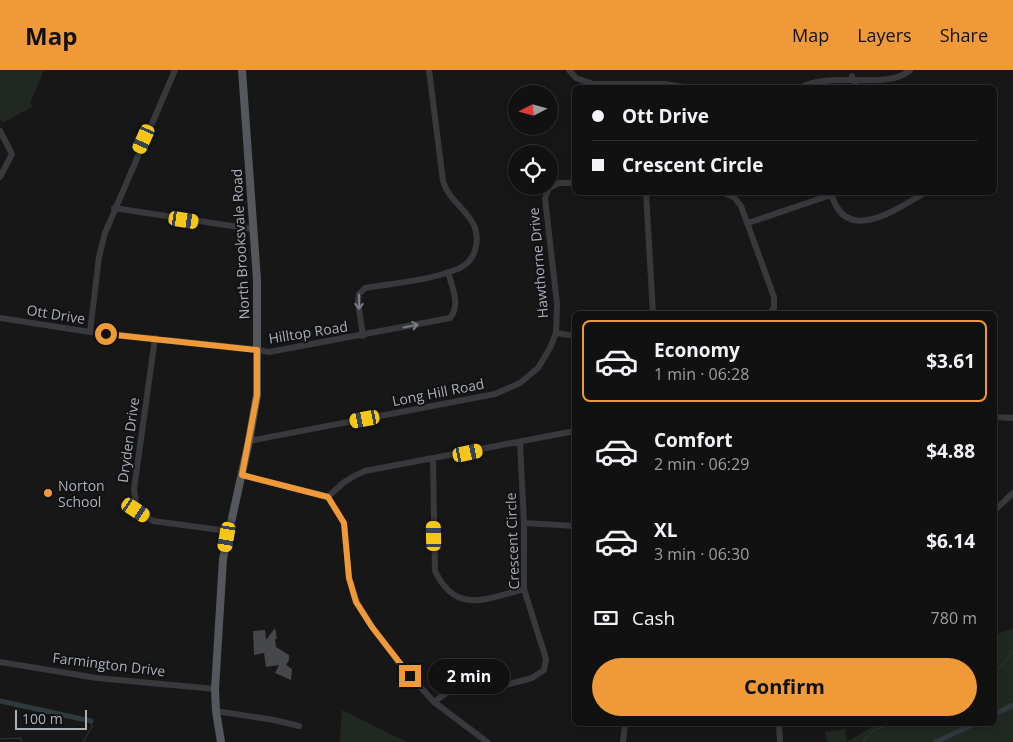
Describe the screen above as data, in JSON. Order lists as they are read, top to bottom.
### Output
{
  "streets": {
    "main road": ["North Brooksvale Road"],
    "street": [
      "Hawthorne Drive",
      "Ott Drive",
      "Hilltop Road",
      "Long Hill Road",
      "Dryden Drive",
      "Crescent Circle",
      "Farmington Drive"
    ]
  },
  "crossings": [
    ["North Brooksvale Road", "Ott Drive"],
    ["North Brooksvale Road", "Hilltop Road"],
    ["North Brooksvale Road", "Long Hill Road"],
    ["North Brooksvale Road", "Dryden Drive"],
    ["North Brooksvale Road", "Farmington Drive"],
    ["Hawthorne Drive", "Long Hill Road"],
    ["Ott Drive", "Hilltop Road"],
    ["Ott Drive", "Dryden Drive"]
  ],
  "places": ["Norton School"],
  "scale_bar": "100 m",
  "north": "left",
  "page": {
    "header": "Map",
    "nav": ["Map", "Layers", "Share"],
    "banner": ["Ott Drive", "Crescent Circle"],
    "list": [
      {
        "name": "Economy",
        "note": "1 min · 06:28",
        "value": "$3.61"
      },
      {
        "name": "Comfort",
        "note": "2 min · 06:29",
        "value": "$4.88"
      },
      {
        "name": "XL",
        "note": "3 min · 06:30",
        "value": "$6.14"
      }
    ],
    "pay": ["Cash", "780 m"],
    "buttons": "Confirm",
    "bubble": "2 min",
    "scale": "100 m"
  }
}
